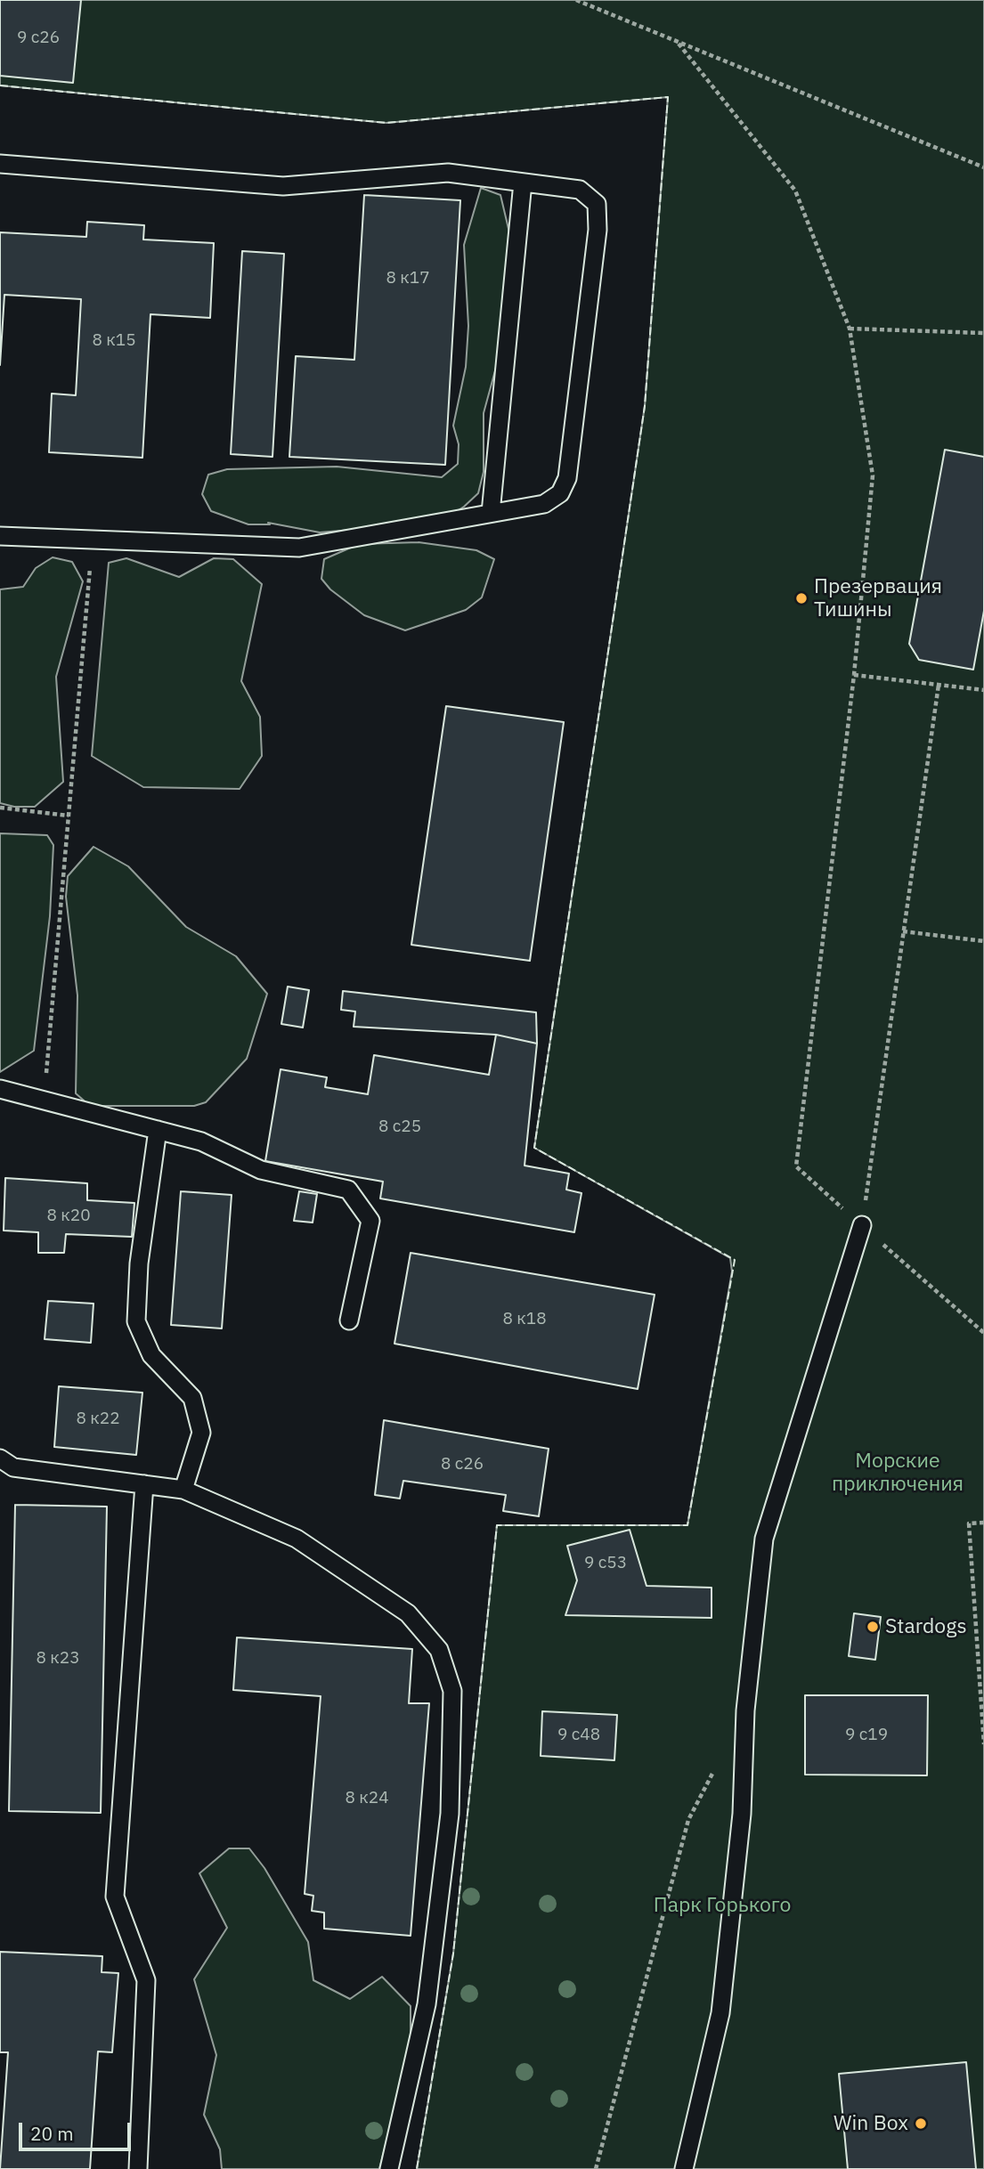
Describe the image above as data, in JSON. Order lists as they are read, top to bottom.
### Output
{
  "parks": ["Морские приключения", "Парк Горького"],
  "places": ["Презервация Тишины", "Stardogs", "Win Box"],
  "house_numbers": [
    "9 с26",
    "8 к17",
    "8 к15",
    "8 с25",
    "8 к20",
    "8 к18",
    "8 к22",
    "8 с26",
    "9 с53",
    "8 к23",
    "9 с48",
    "9 с19",
    "8 к24"
  ],
  "scale_bar": "20 m"
}
